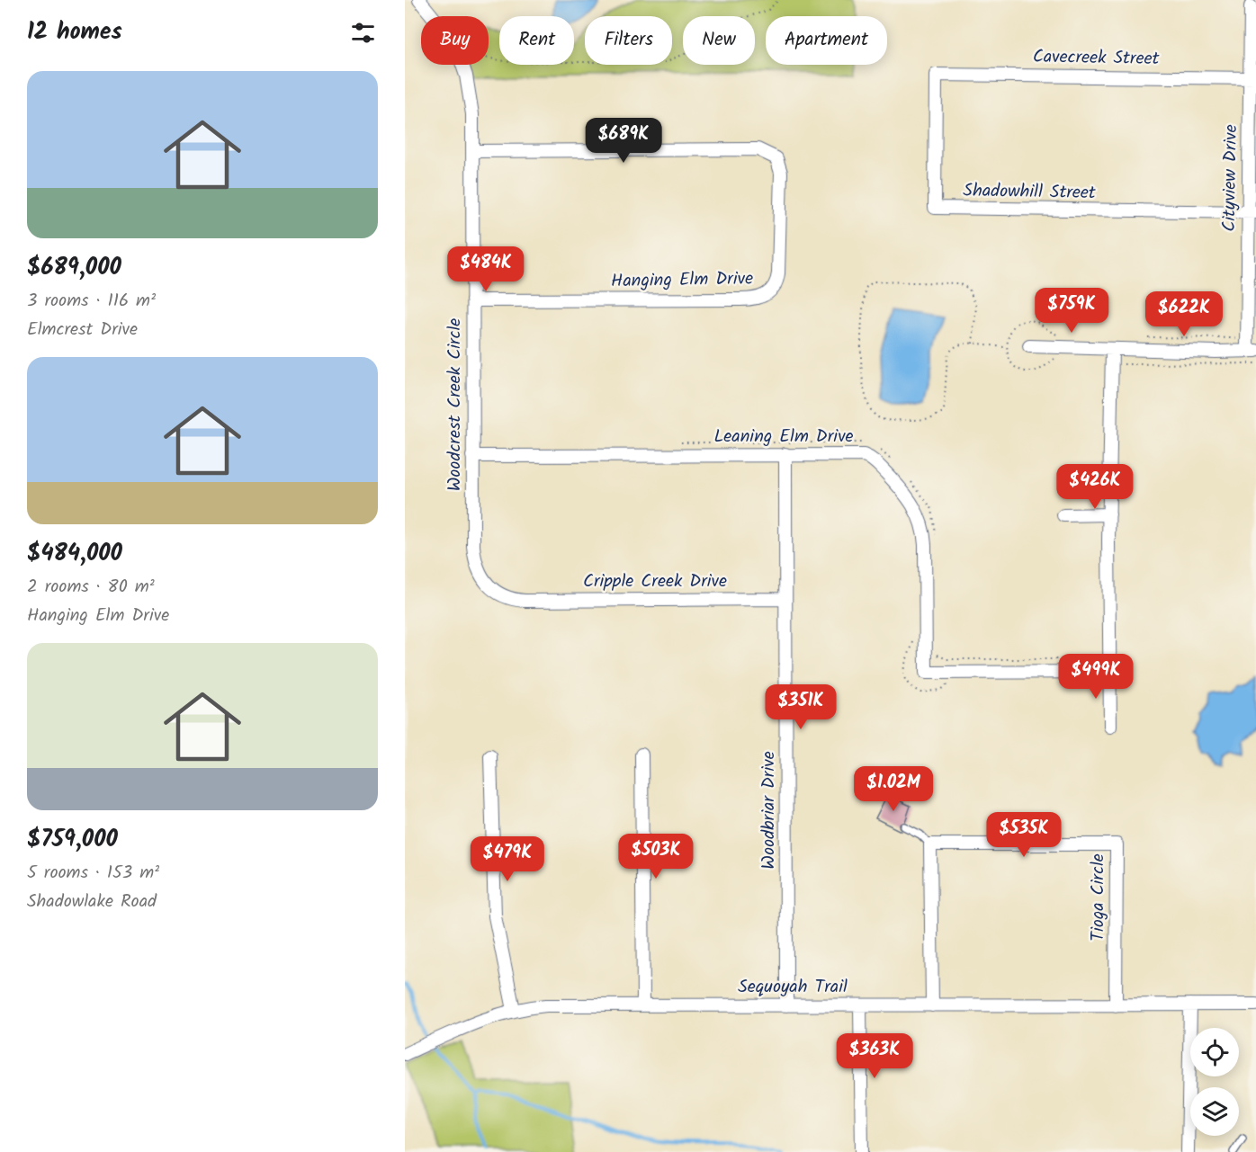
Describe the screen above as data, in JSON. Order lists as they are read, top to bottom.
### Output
{
  "streets": {
    "street": [
      "Cavecreek Street",
      "Cityview Drive",
      "Shadowhill Street",
      "Hanging Elm Drive",
      "Woodcrest Creek Circle",
      "Leaning Elm Drive",
      "Cripple Creek Drive",
      "Woodbriar Drive",
      "Tioga Circle",
      "Sequoyah Trail"
    ]
  },
  "crossings": [
    ["Cavecreek Street", "Cityview Drive"],
    ["Cavecreek Street", "Shadowhill Street"],
    ["Cityview Drive", "Shadowhill Street"],
    ["Hanging Elm Drive", "Woodcrest Creek Circle"],
    ["Woodcrest Creek Circle", "Leaning Elm Drive"],
    ["Woodcrest Creek Circle", "Cripple Creek Drive"],
    ["Leaning Elm Drive", "Woodbriar Drive"],
    ["Cripple Creek Drive", "Woodbriar Drive"],
    ["Woodbriar Drive", "Sequoyah Trail"],
    ["Tioga Circle", "Sequoyah Trail"]
  ],
  "page": {
    "heading": "12 homes",
    "chip": [
      "Buy",
      "Rent",
      "Filters",
      "New",
      "Apartment"
    ],
    "list": [
      {
        "name": "$689,000",
        "note": "3 rooms · 116 m² · Elmcrest Drive"
      },
      {
        "name": "$484,000",
        "note": "2 rooms · 80 m² · Hanging Elm Drive"
      },
      {
        "name": "$759,000",
        "note": "5 rooms · 153 m² · Shadowlake Road"
      }
    ],
    "price": [
      "$689K",
      "$484K",
      "$759K",
      "$622K",
      "$426K",
      "$499K",
      "$351K",
      "$1.02M",
      "$535K",
      "$503K",
      "$479K",
      "$363K"
    ]
  }
}
